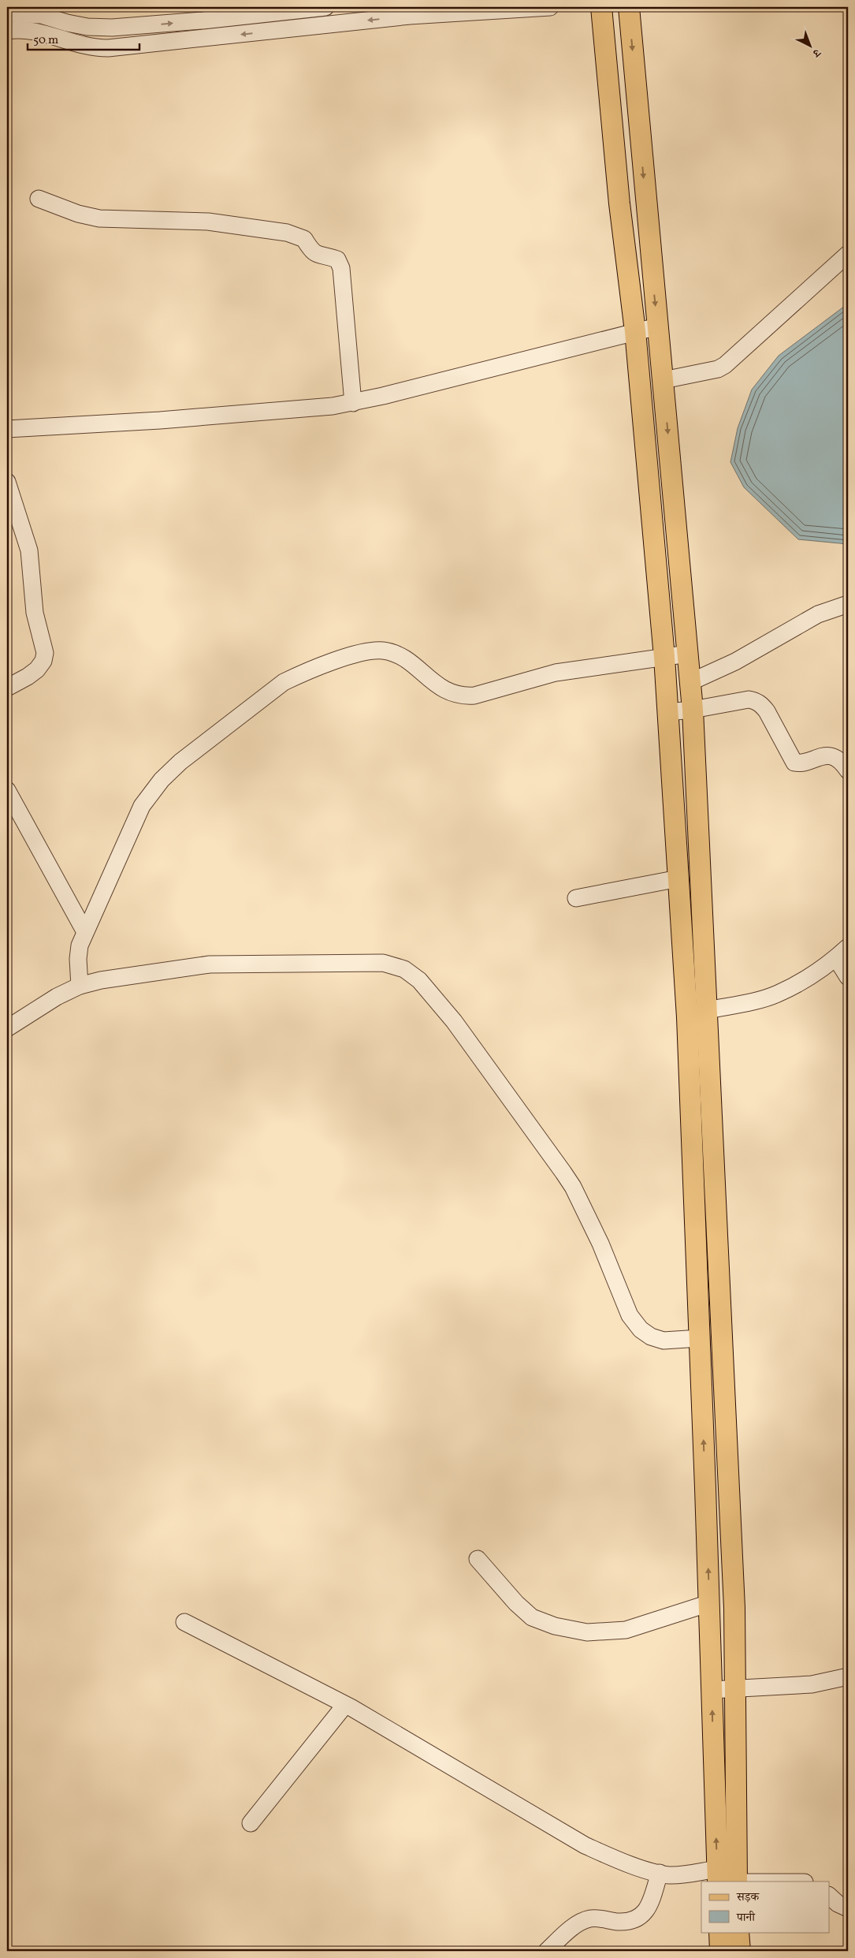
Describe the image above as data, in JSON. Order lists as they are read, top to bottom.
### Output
{
  "legend": ["सड़क", "पानी"],
  "scale_bar": "50 m",
  "north": "bottom right"
}
